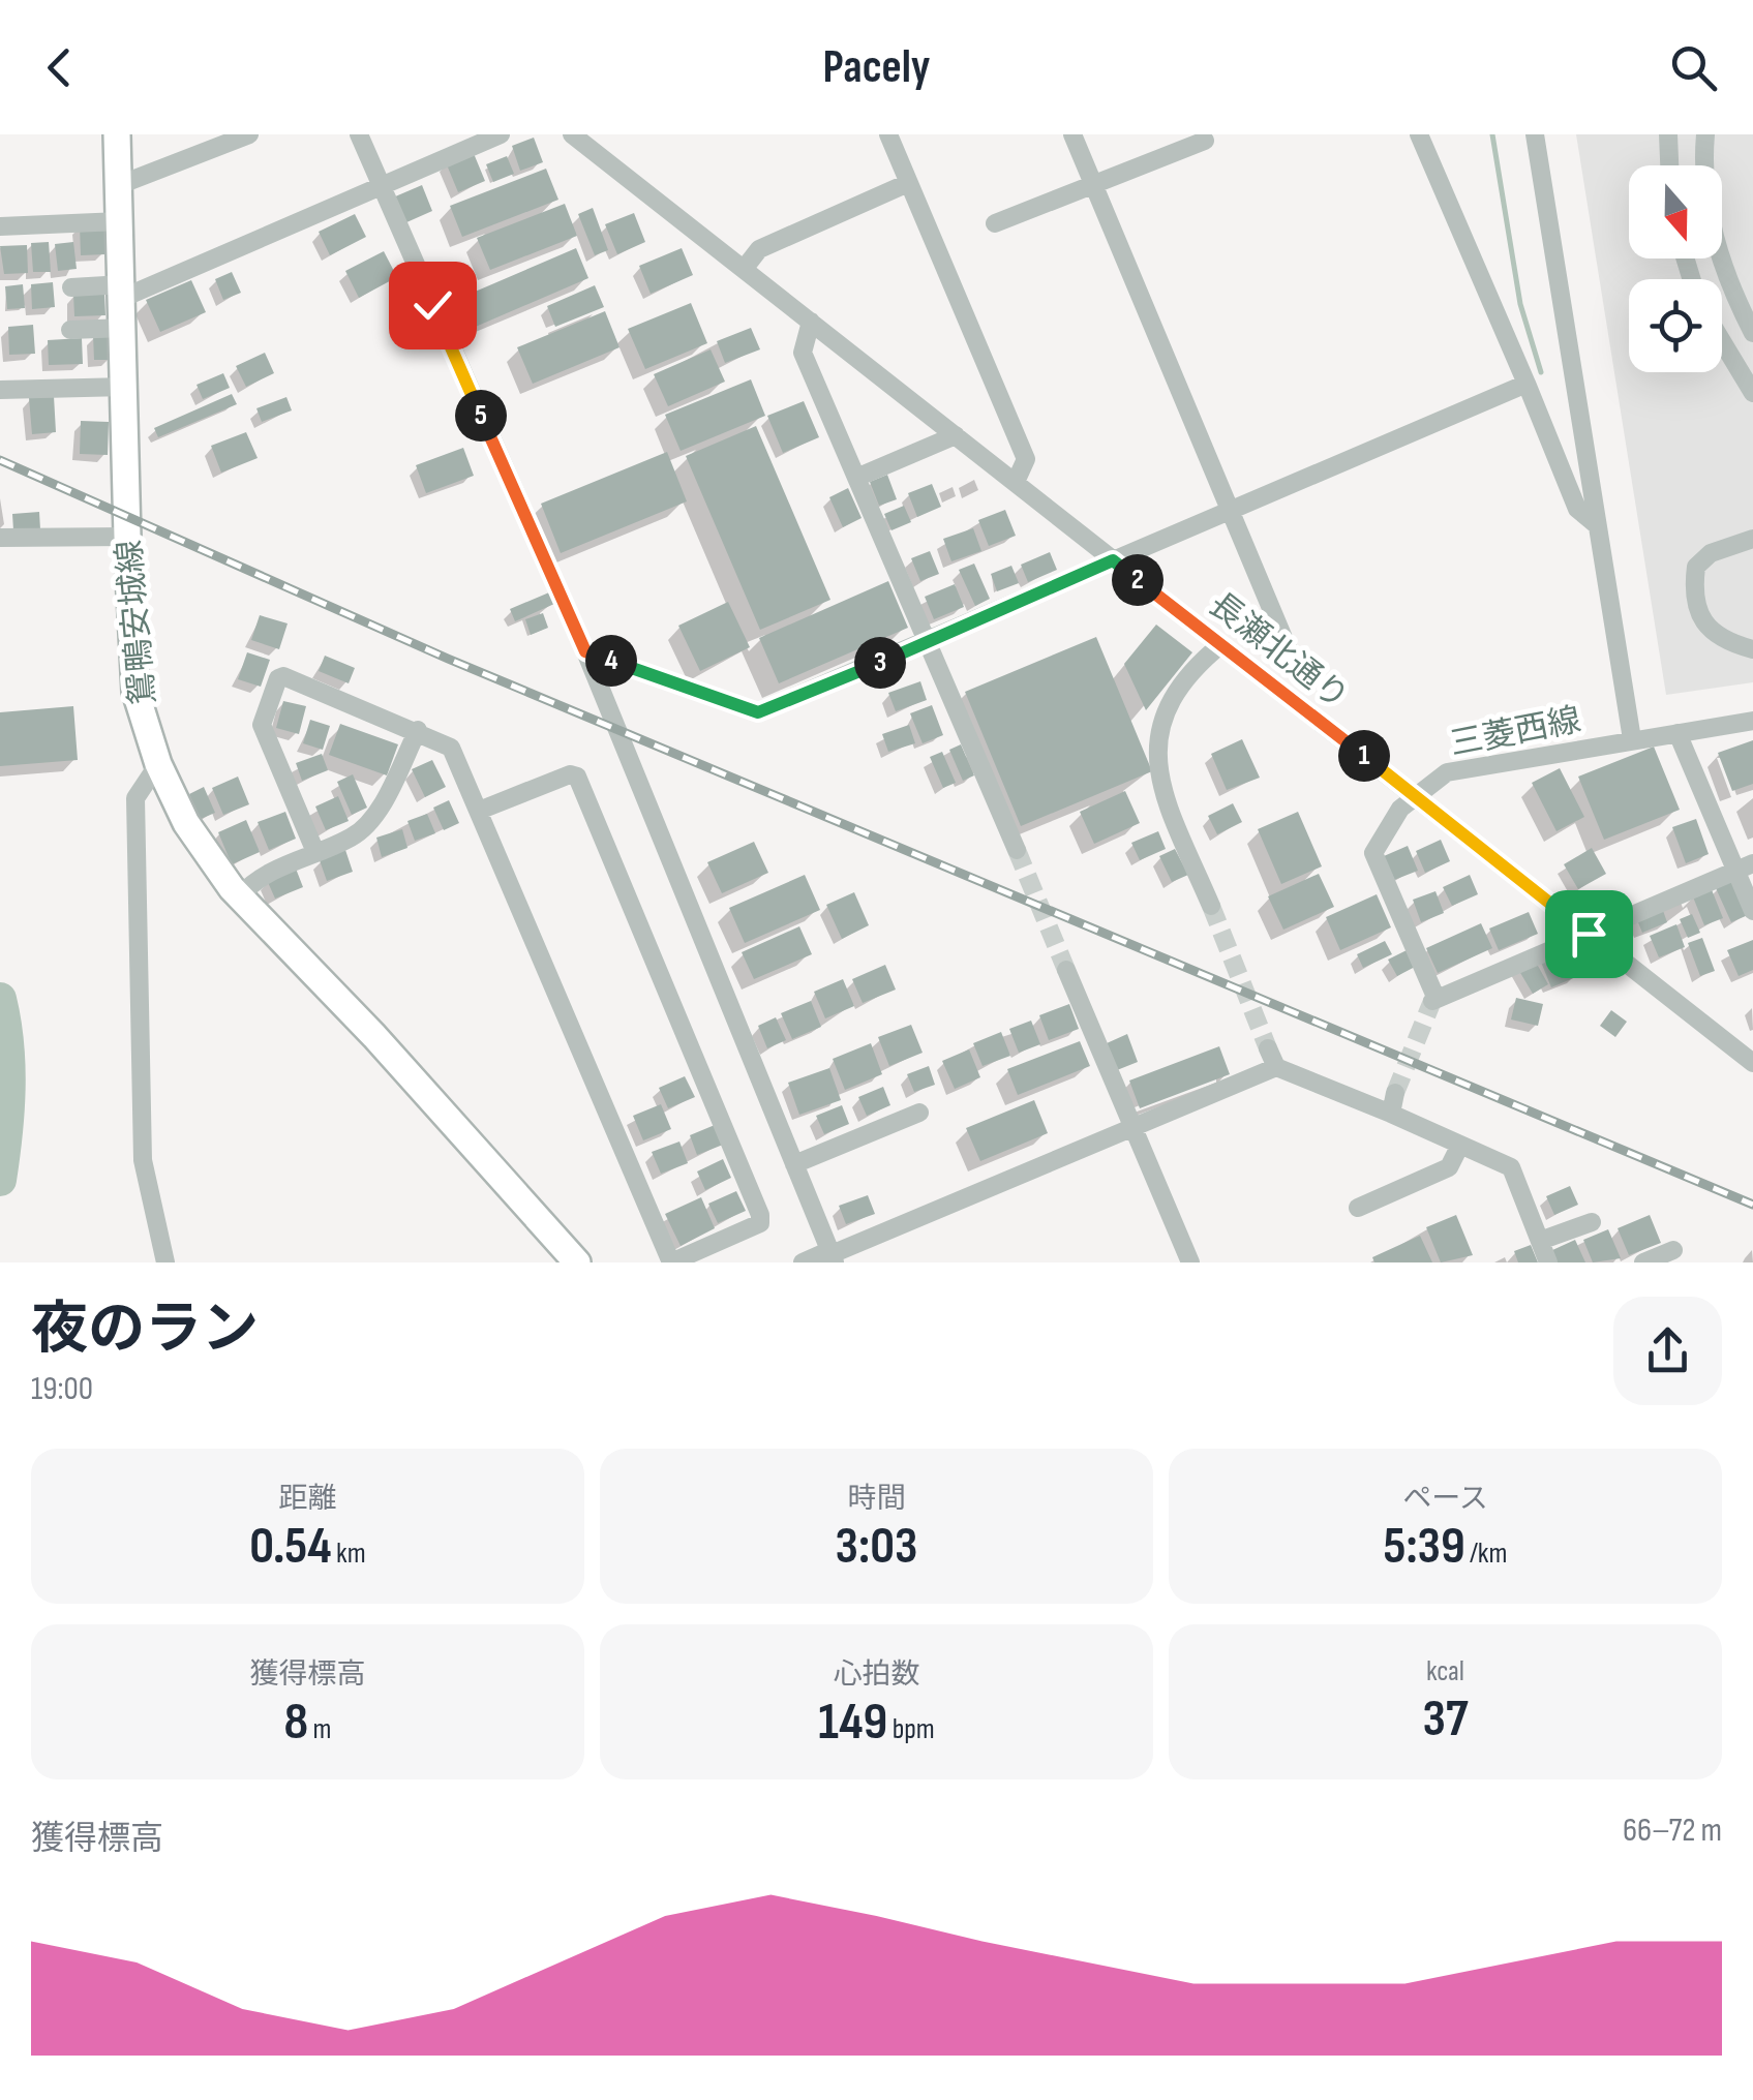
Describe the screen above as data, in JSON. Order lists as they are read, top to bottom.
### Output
{
  "streets": {
    "main road": ["鴛鴨安城線"],
    "street": ["長瀬北通り", "三菱西線"]
  },
  "crossings": [
    ["長瀬北通り", "三菱西線"]
  ],
  "north": "bottom",
  "page": {
    "header": "Pacely",
    "pins": [
      "5",
      "2",
      "4",
      "3",
      "1"
    ],
    "heading": ["夜のラン", "19:00"],
    "stats": [
      ["距離", "0.54 km"],
      ["時間", "3:03"],
      ["ペース", "5:39 /km"],
      ["獲得標高", "8 m"],
      ["心拍数", "149 bpm"],
      ["kcal", "37"]
    ],
    "chart": ["獲得標高", "66–72 m"]
  }
}
